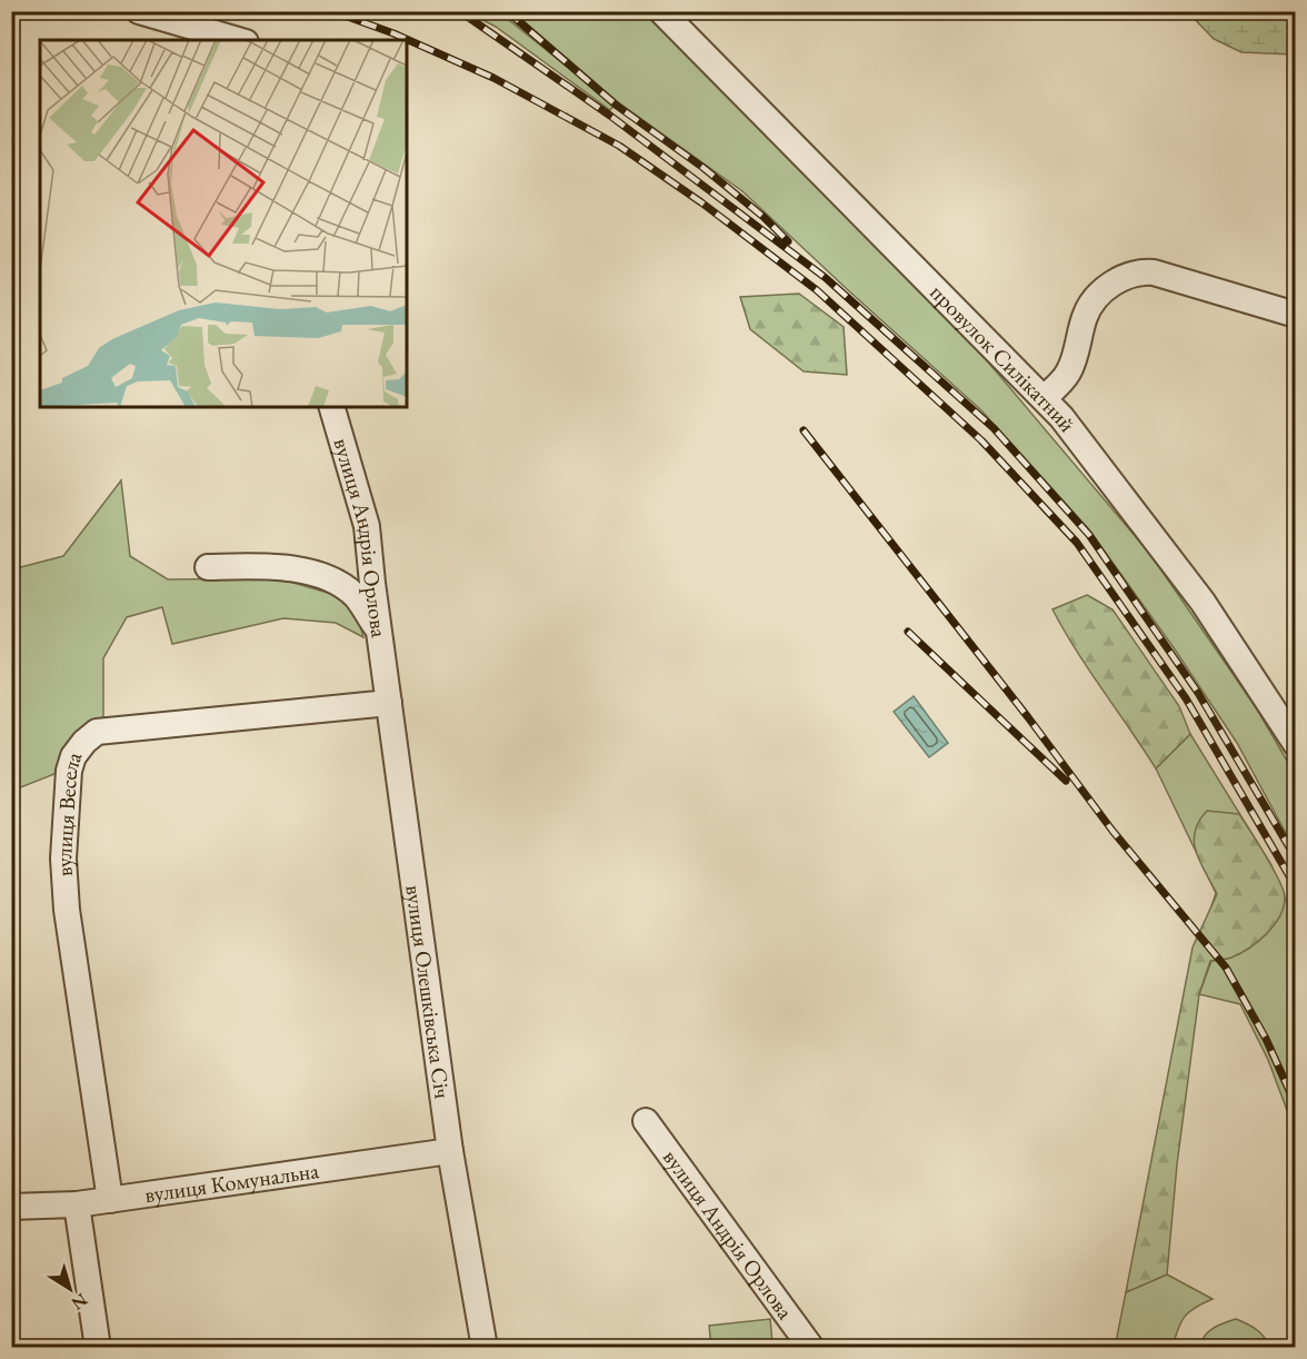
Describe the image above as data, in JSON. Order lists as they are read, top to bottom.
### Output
{
  "streets": {
    "street": [
      "провулок Силікатний",
      "вулиця Андрія Орлова",
      "вулиця Весела",
      "вулиця Олешківська Січ",
      "вулиця Комунальна"
    ]
  },
  "crossings": [
    ["вулиця Андрія Орлова", "вулиця Олешківська Січ"],
    ["вулиця Весела", "вулиця Олешківська Січ"],
    ["вулиця Весела", "вулиця Комунальна"],
    ["вулиця Олешківська Січ", "вулиця Комунальна"]
  ],
  "north": "bottom right"
}
